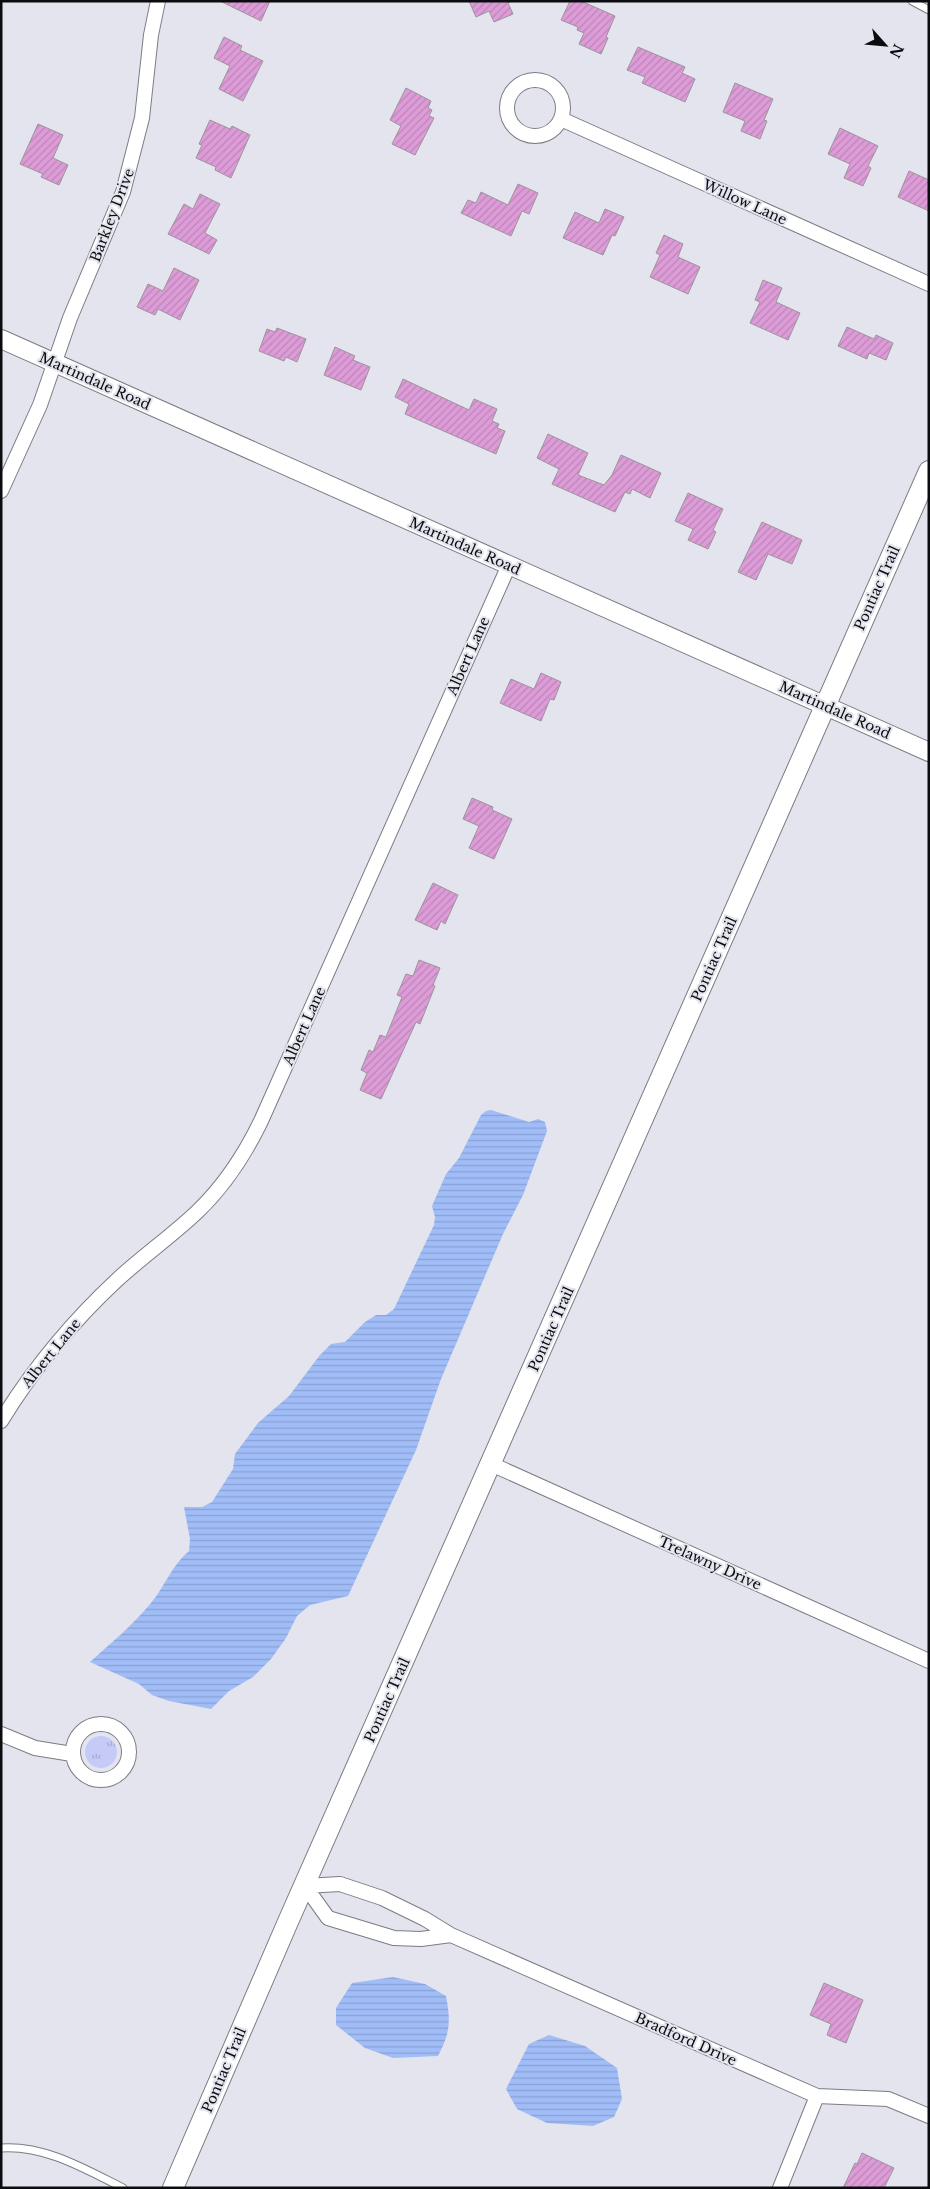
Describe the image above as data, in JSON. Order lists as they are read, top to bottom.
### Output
{
  "streets": {
    "main road": ["Pontiac Trail"],
    "street": [
      "Willow Lane",
      "Barkley Drive",
      "Martindale Road",
      "Albert Lane",
      "Trelawny Drive",
      "Bradford Drive"
    ]
  },
  "crossings": [
    ["Barkley Drive", "Martindale Road"],
    ["Martindale Road", "Pontiac Trail"],
    ["Martindale Road", "Albert Lane"],
    ["Pontiac Trail", "Trelawny Drive"],
    ["Pontiac Trail", "Bradford Drive"]
  ],
  "north": "bottom right"
}
